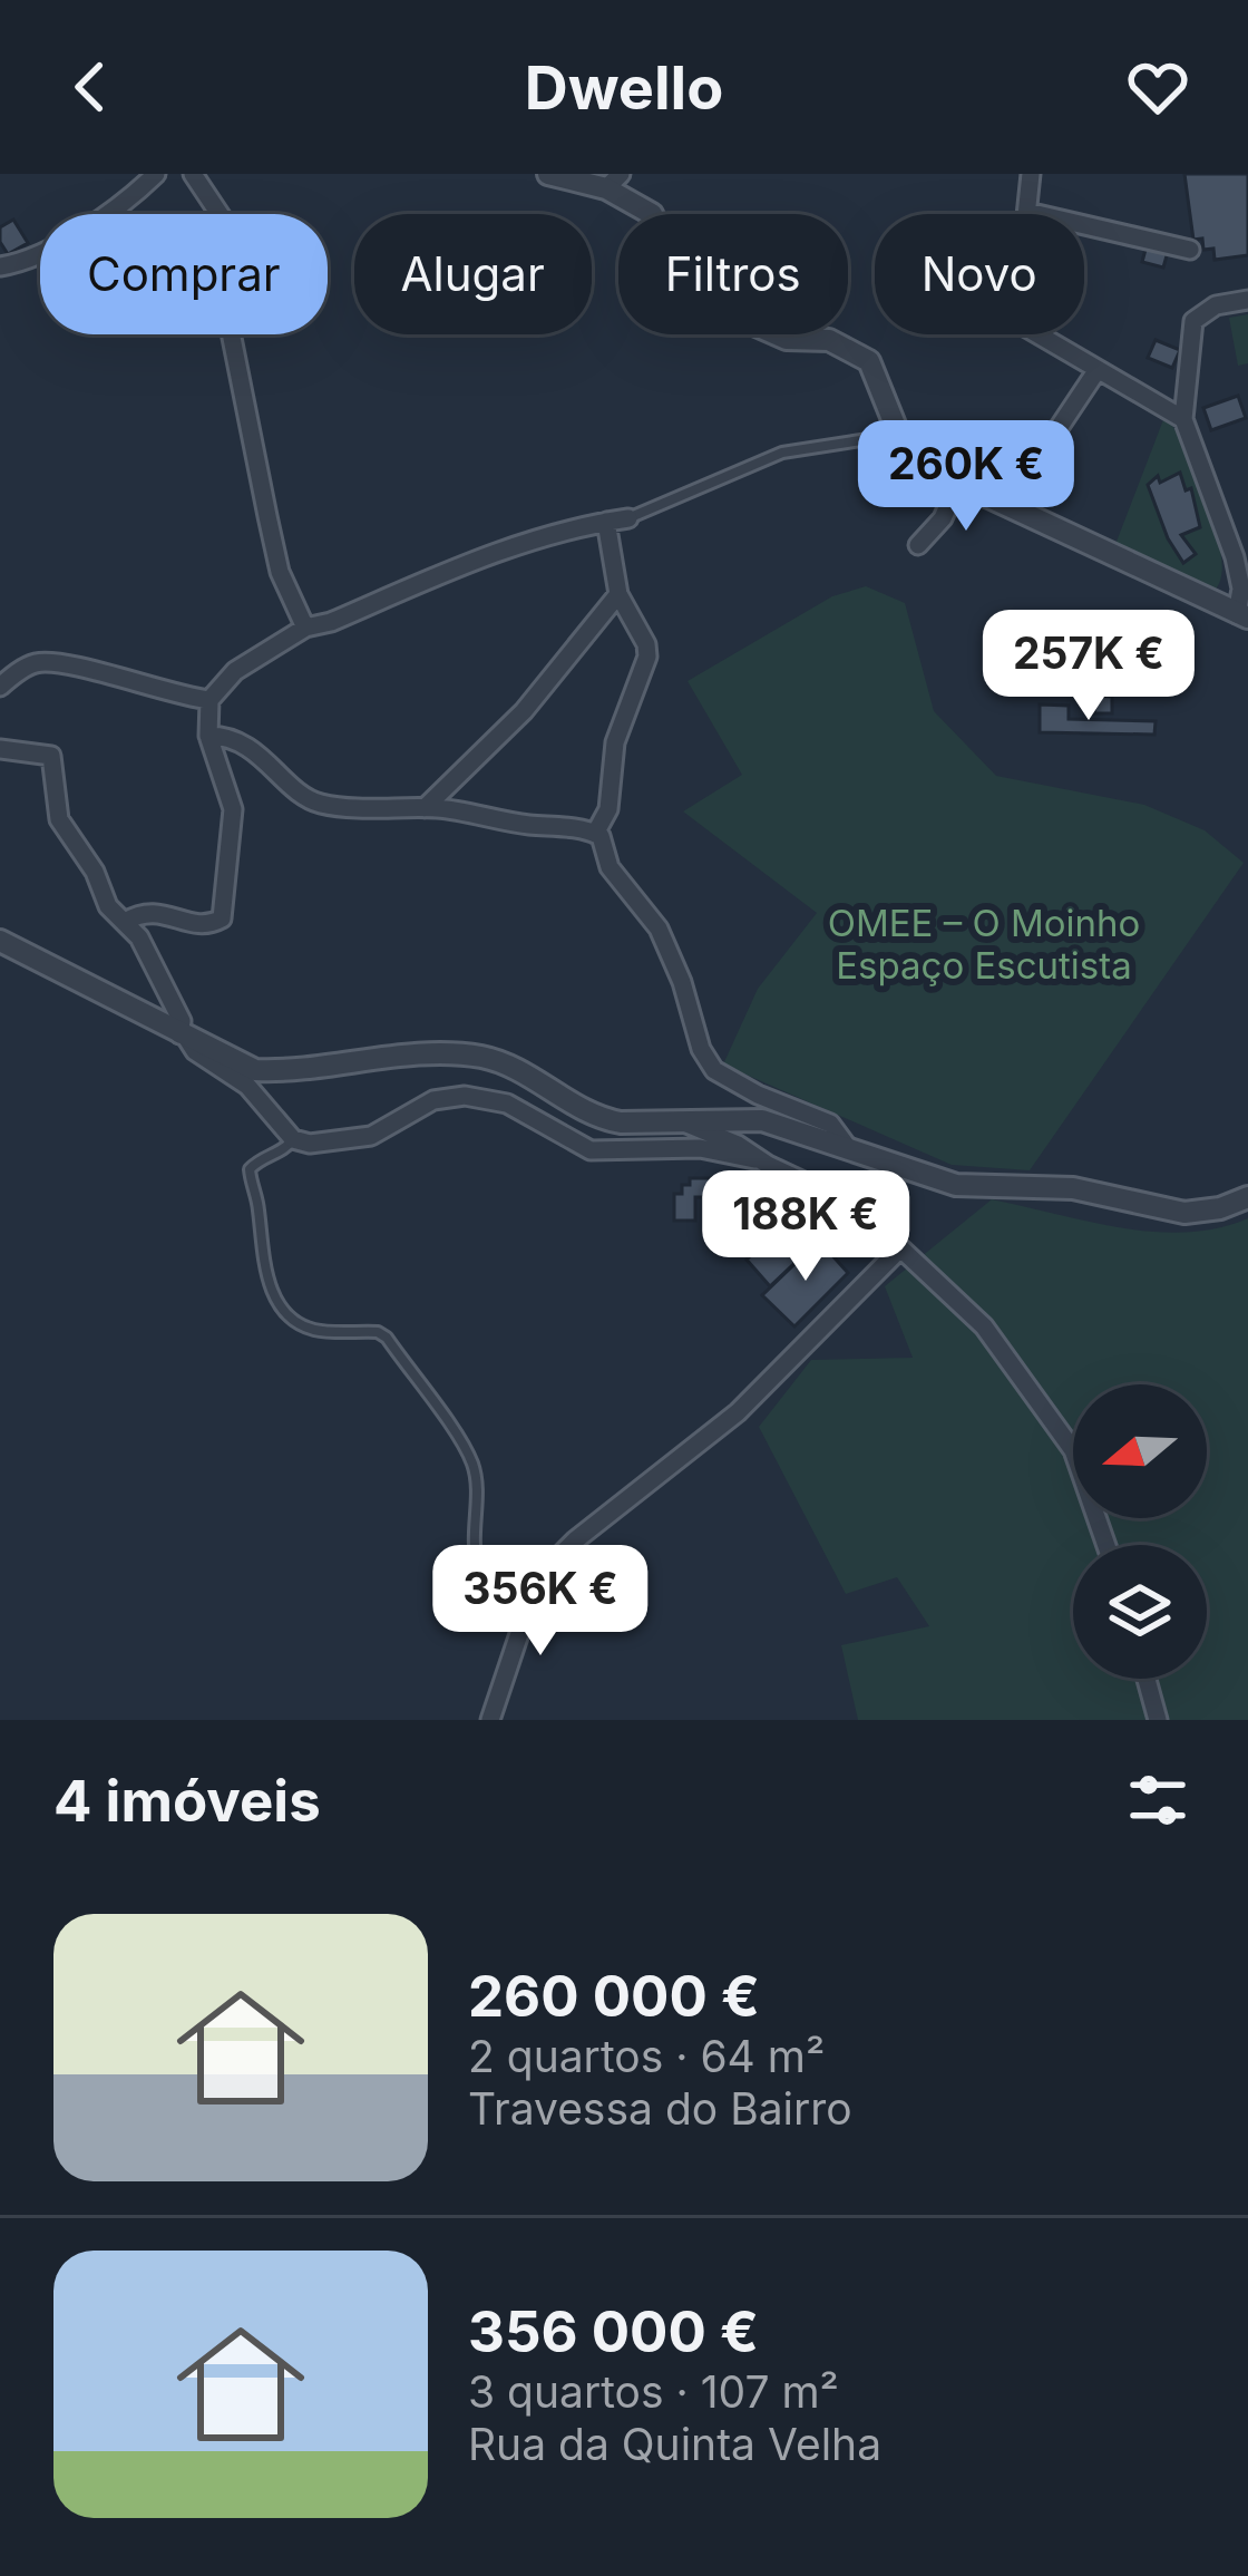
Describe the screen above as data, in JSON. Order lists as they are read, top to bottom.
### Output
{
  "parks": ["OMEE – O Moinho Espaço Escutista"],
  "north": "left",
  "page": {
    "header": "Dwello",
    "chip": [
      "Comprar",
      "Alugar",
      "Filtros",
      "Novo"
    ],
    "price": [
      "260K €",
      "257K €",
      "188K €",
      "356K €"
    ],
    "heading": "4 imóveis",
    "list": [
      {
        "name": "260 000 €",
        "note": "2 quartos · 64 m² · Travessa do Bairro"
      },
      {
        "name": "356 000 €",
        "note": "3 quartos · 107 m² · Rua da Quinta Velha"
      }
    ]
  }
}
